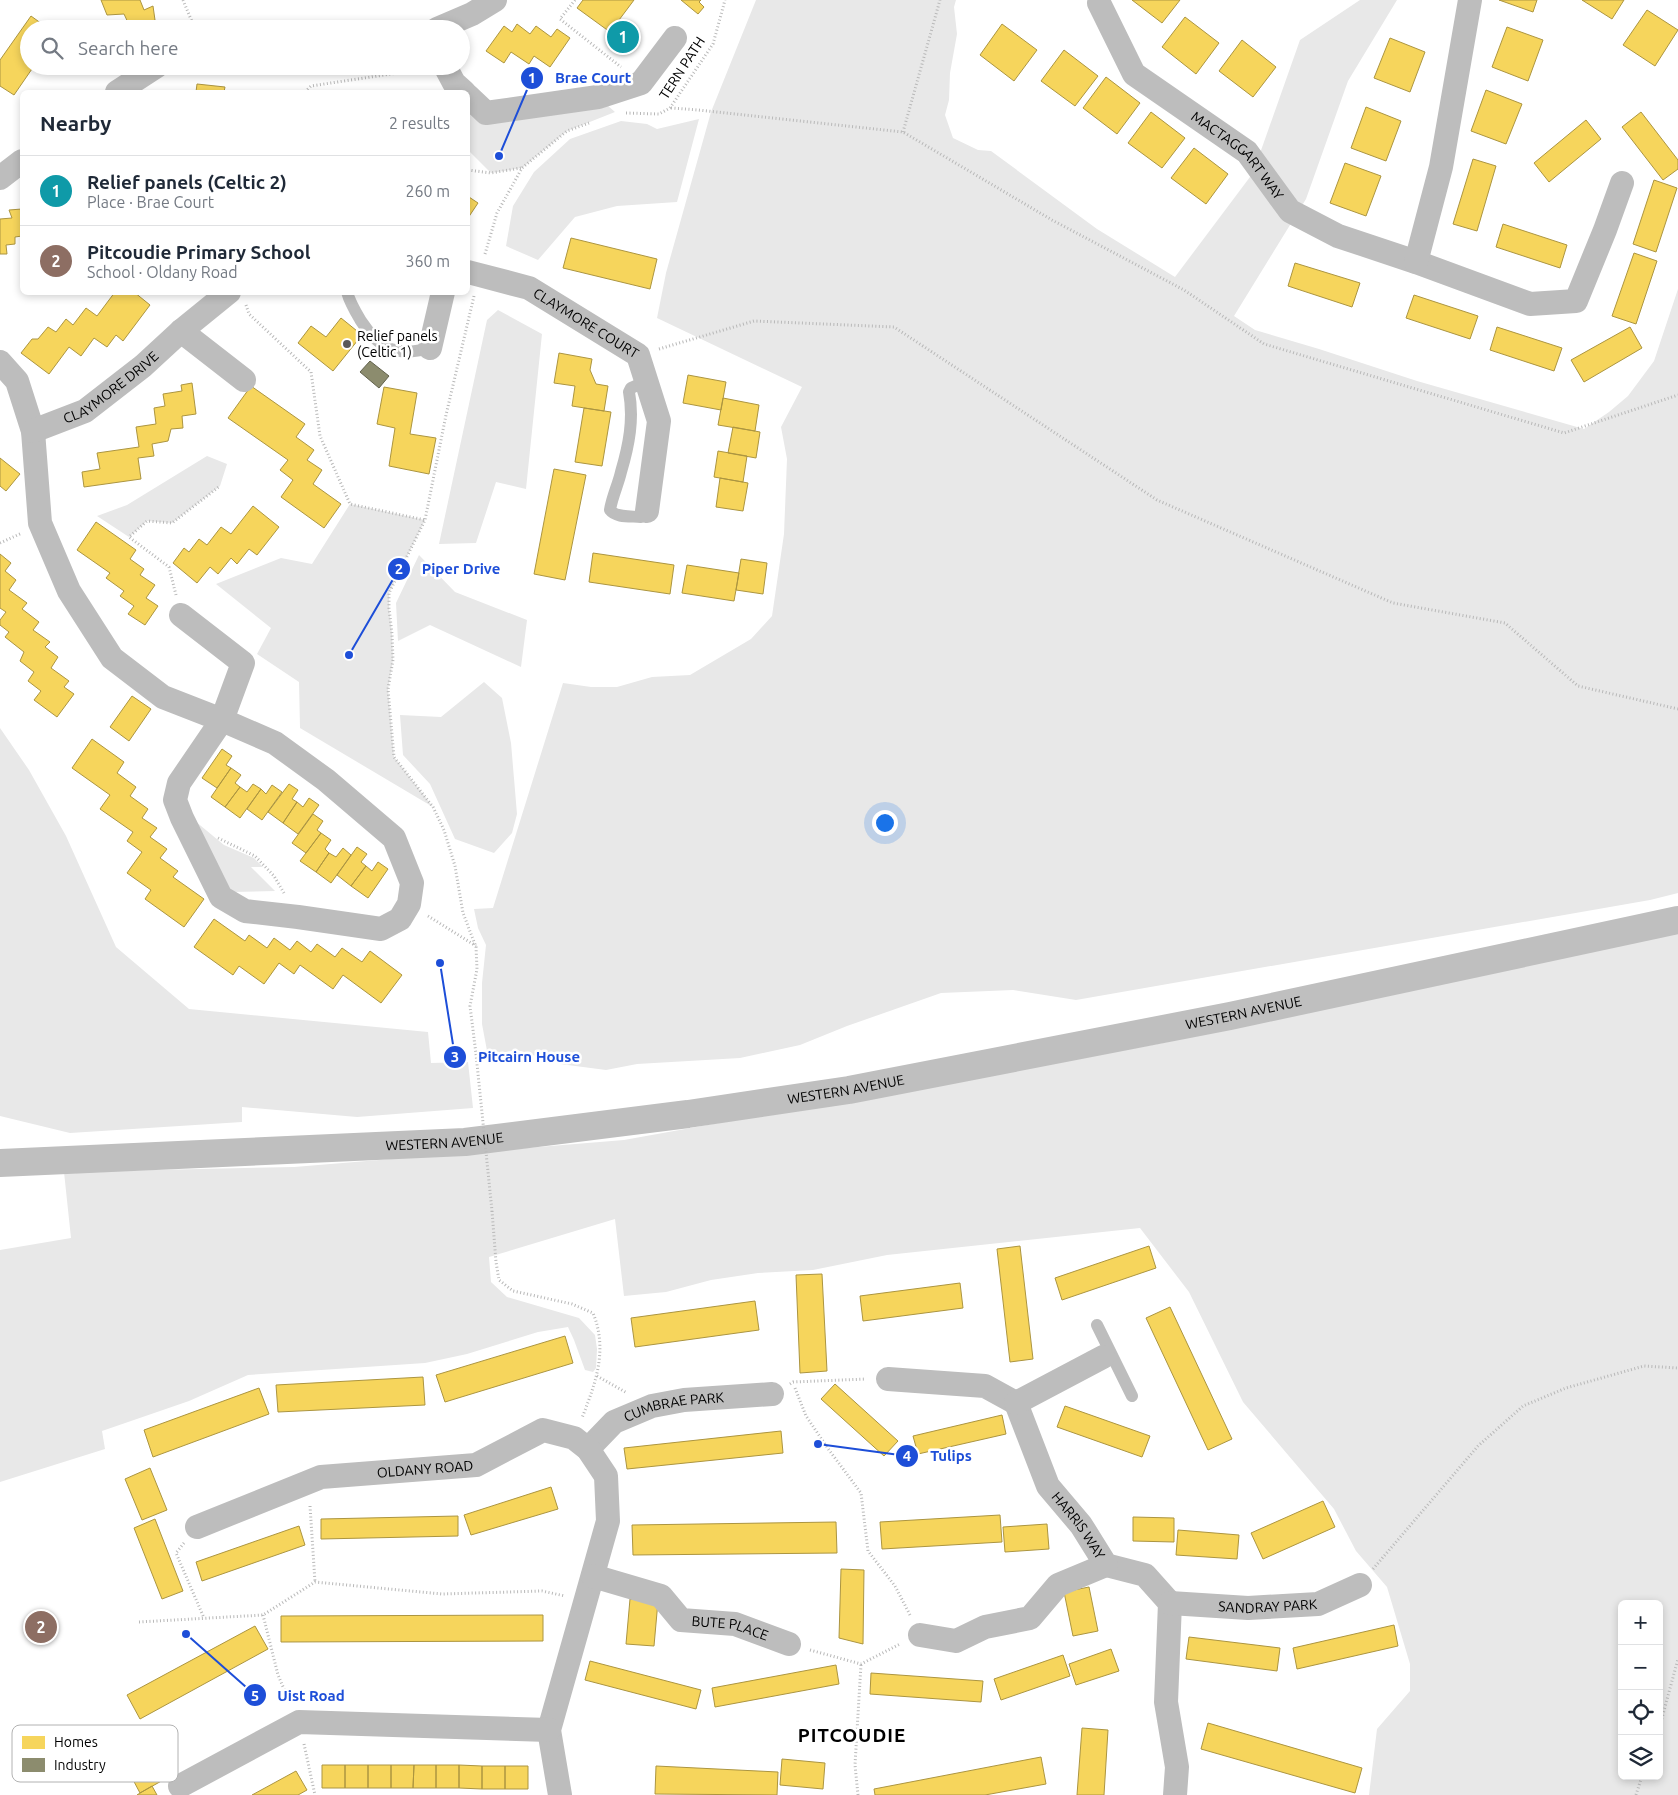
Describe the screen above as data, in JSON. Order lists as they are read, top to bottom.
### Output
{
  "streets": {
    "main road": ["WESTERN AVENUE"],
    "street": [
      "MACTAGGART WAY",
      "CLAYMORE COURT",
      "CLAYMORE DRIVE",
      "CUMBRAE PARK",
      "OLDANY ROAD",
      "HARRIS WAY",
      "SANDRAY PARK",
      "BUTE PLACE"
    ],
    "path": ["TERN PATH"]
  },
  "crossings": [
    ["CUMBRAE PARK", "OLDANY ROAD"],
    ["HARRIS WAY", "SANDRAY PARK"]
  ],
  "districts": ["PITCOUDIE"],
  "places": [
    "Brae Court",
    "Relief panels (Celtic 1)",
    "Piper Drive",
    "Pitcairn House",
    "Tulips",
    "Uist Road"
  ],
  "legend": ["Homes", "Industry"],
  "page": {
    "pins": ["1", "2"],
    "search": "Search here",
    "heading": ["Nearby", "2 results"],
    "list": [
      {
        "mark": "1",
        "name": "Relief panels (Celtic 2)",
        "note": "Place · Brae Court",
        "value": "260 m"
      },
      {
        "mark": "2",
        "name": "Pitcoudie Primary School",
        "note": "School · Oldany Road",
        "value": "360 m"
      }
    ],
    "map_buttons": ["+", "−"]
  }
}
